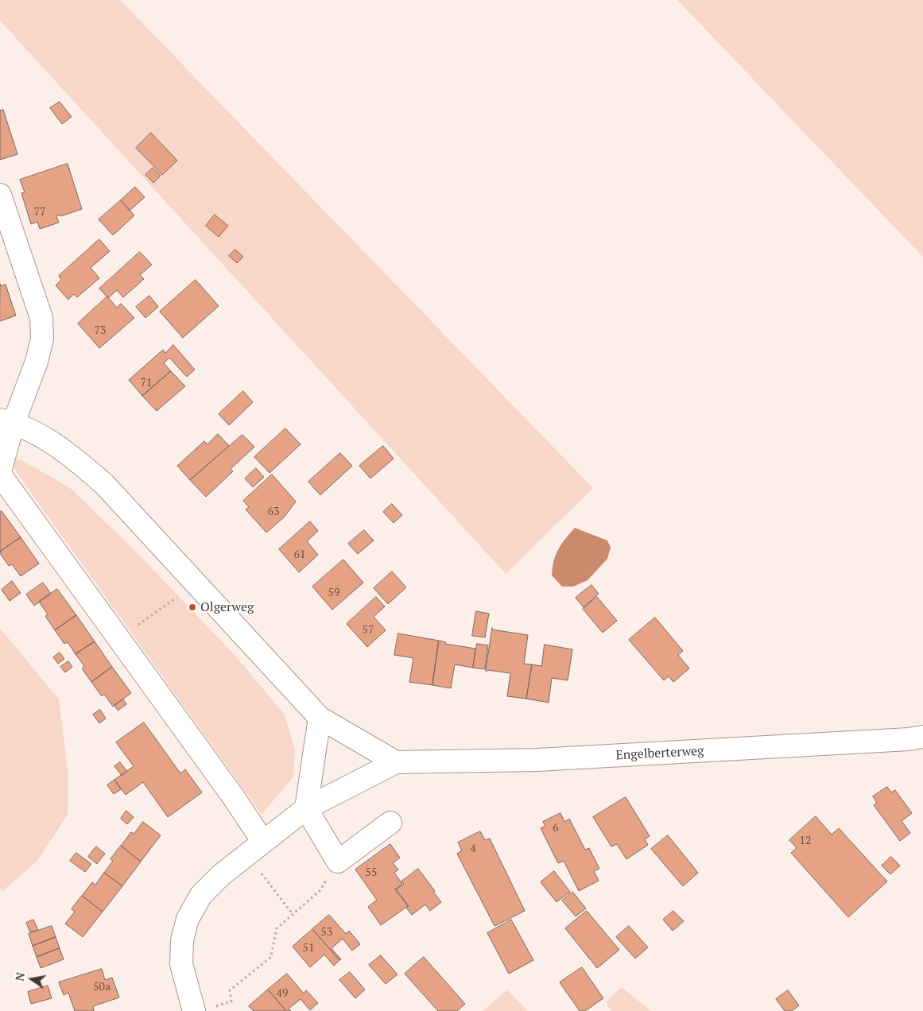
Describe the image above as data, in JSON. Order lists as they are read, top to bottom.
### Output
{
  "streets": {
    "street": ["Engelberterweg"]
  },
  "places": ["Olgerweg"],
  "house_numbers": [
    "77",
    "73",
    "71",
    "63",
    "61",
    "59",
    "57",
    "6",
    "12",
    "4",
    "55",
    "53",
    "51",
    "50a",
    "49"
  ],
  "north": "left"
}
